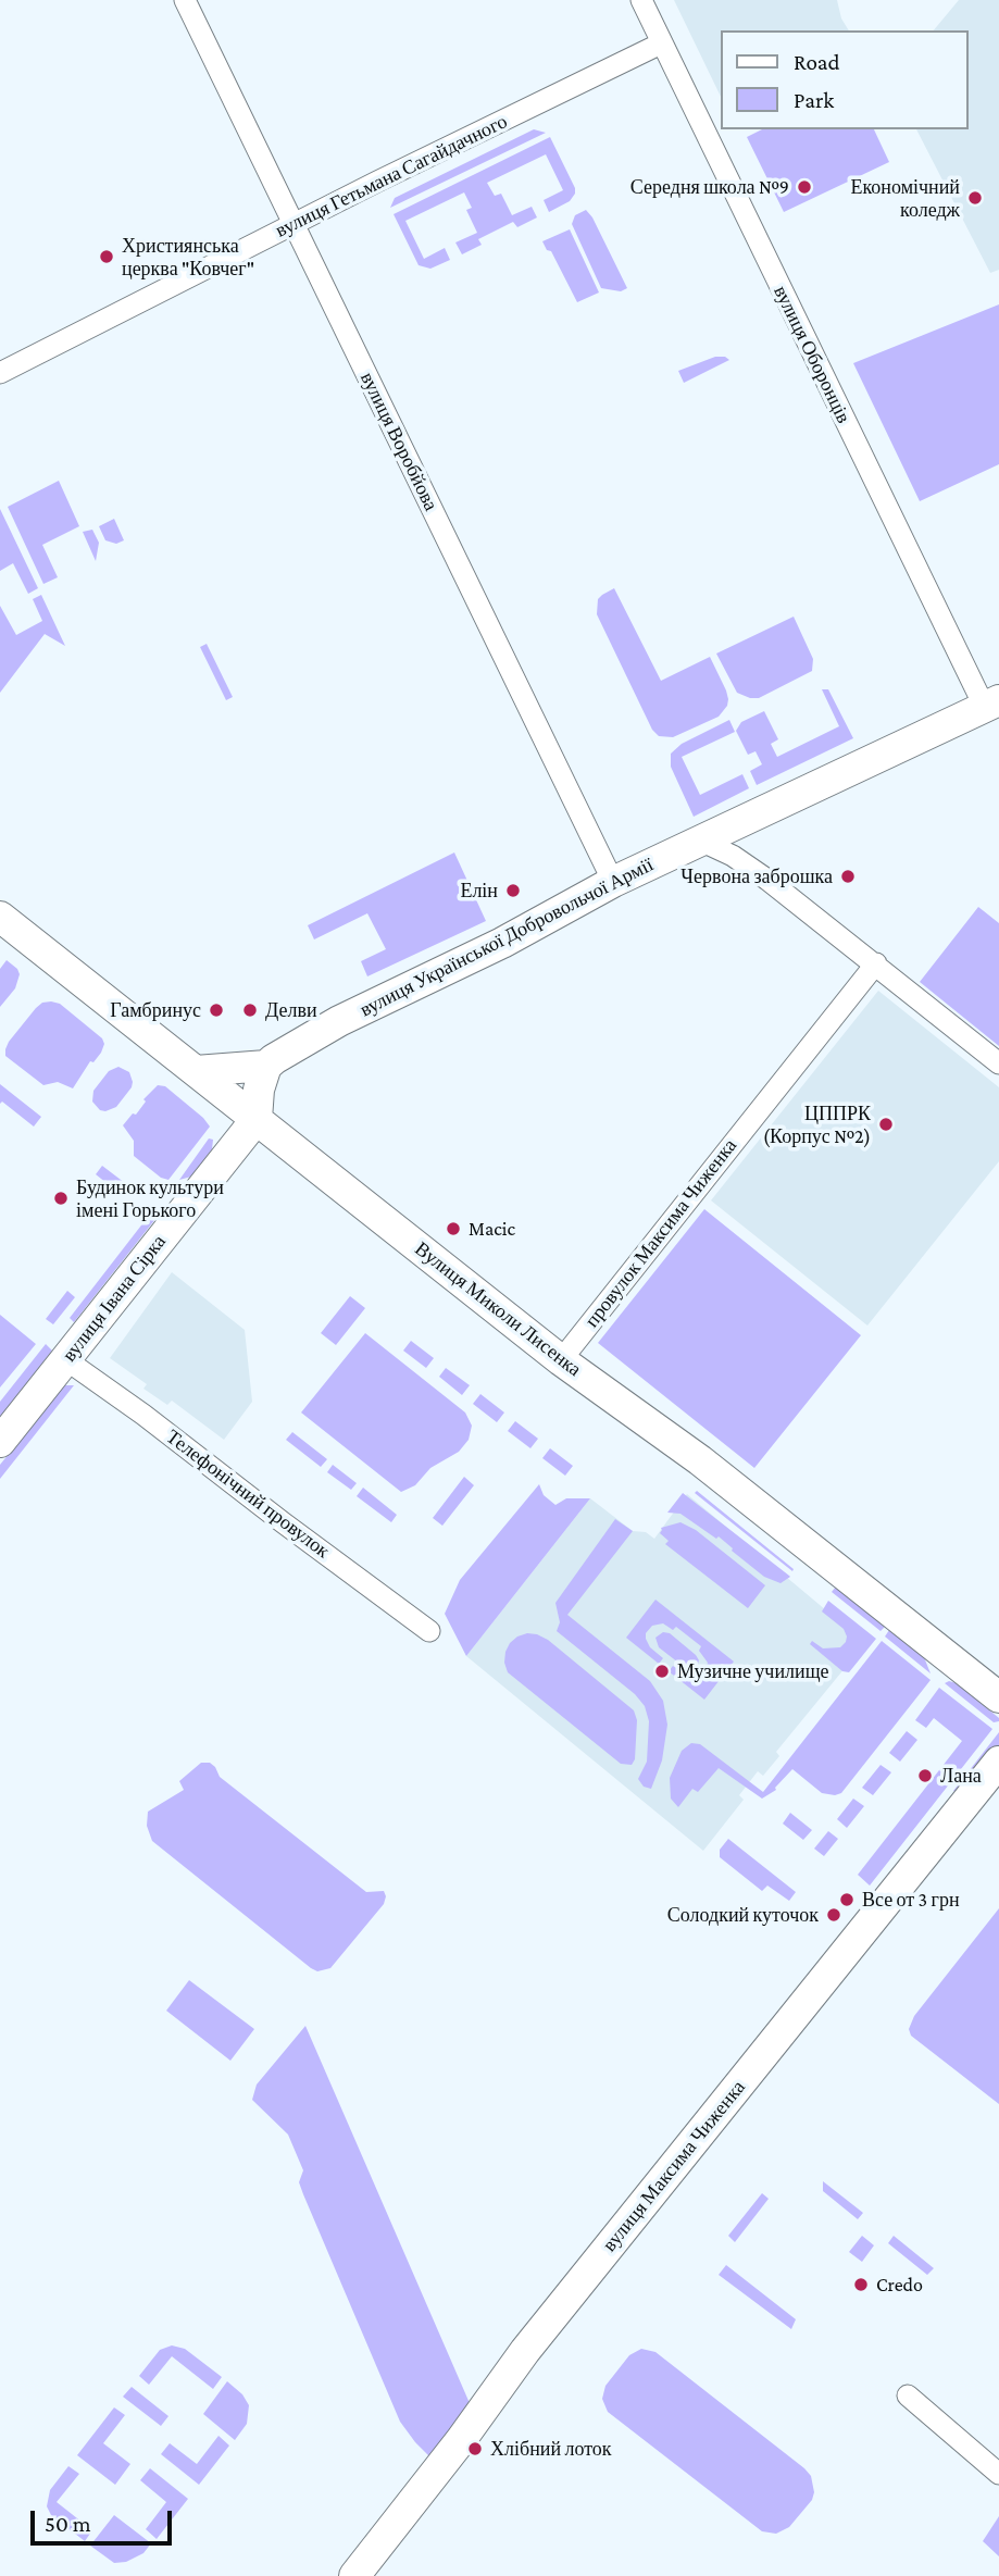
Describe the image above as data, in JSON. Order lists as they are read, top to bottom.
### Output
{
  "streets": {
    "street": [
      "вулиця Гетьмана Сагайдачного",
      "вулиця Оборонців",
      "вулиця Воробйова",
      "вулиця Української Добровольчої Армії",
      "провулок Максима Чиженка",
      "вулиця Івана Сірка",
      "Вулиця Миколи Лисенка",
      "Телефонічний провулок",
      "вулиця Максима Чиженка"
    ]
  },
  "crossings": [
    ["вулиця Гетьмана Сагайдачного", "вулиця Оборонців"],
    ["вулиця Гетьмана Сагайдачного", "вулиця Воробйова"],
    ["вулиця Оборонців", "вулиця Української Добровольчої Армії"],
    ["вулиця Воробйова", "вулиця Української Добровольчої Армії"],
    ["вулиця Української Добровольчої Армії", "Вулиця Миколи Лисенка"],
    ["провулок Максима Чиженка", "Вулиця Миколи Лисенка"],
    ["вулиця Івана Сірка", "Вулиця Миколи Лисенка"],
    ["вулиця Івана Сірка", "Телефонічний провулок"]
  ],
  "places": [
    "Середня школа №9",
    "Економічний коледж",
    "Християнська церква \"Ковчег\"",
    "Червона заброшка",
    "Елін",
    "Гамбринус",
    "Делви",
    "ЦППРК (Корпус №2)",
    "Будинок культури імені Горького",
    "Macic",
    "Музичне училище",
    "Лана",
    "Все от 3 грн",
    "Солодкий куточок",
    "Credo",
    "Хлібний лоток"
  ],
  "legend": ["Road", "Park"],
  "scale_bar": "50 m"
}
